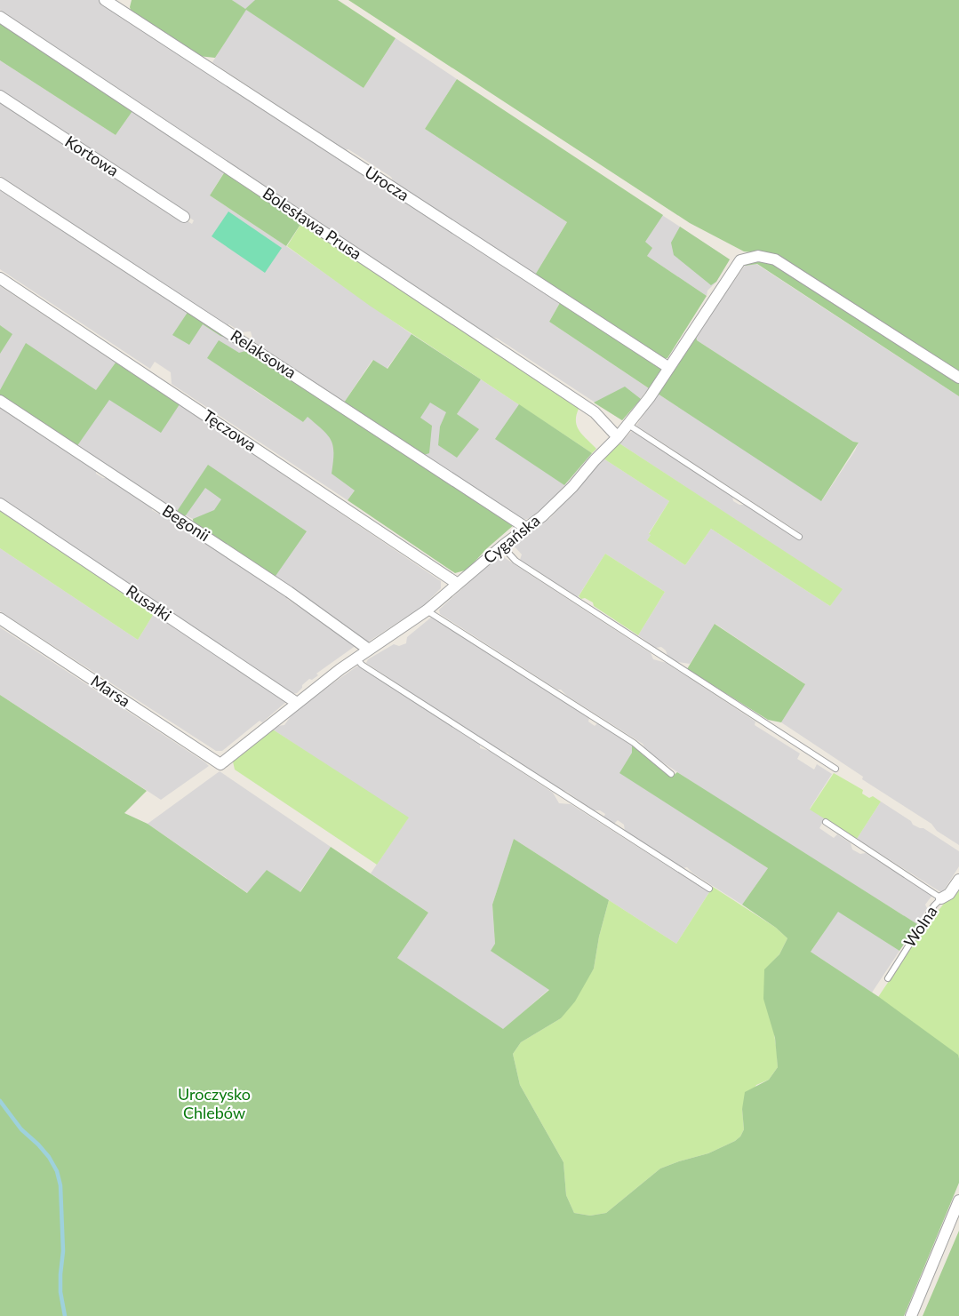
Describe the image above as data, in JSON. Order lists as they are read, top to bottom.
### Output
{
  "streets": {
    "street": [
      "Kortowa",
      "Urocza",
      "Bolesława Prusa",
      "Relaksowa",
      "Tęczowa",
      "Begonii",
      "Cygańska",
      "Rusałki",
      "Marsa",
      "Wolna"
    ]
  },
  "crossings": [
    ["Urocza", "Cygańska"],
    ["Bolesława Prusa", "Cygańska"],
    ["Relaksowa", "Cygańska"],
    ["Tęczowa", "Cygańska"],
    ["Begonii", "Cygańska"],
    ["Cygańska", "Rusałki"],
    ["Cygańska", "Marsa"]
  ],
  "parks": ["Uroczysko Chlebów"]
}
